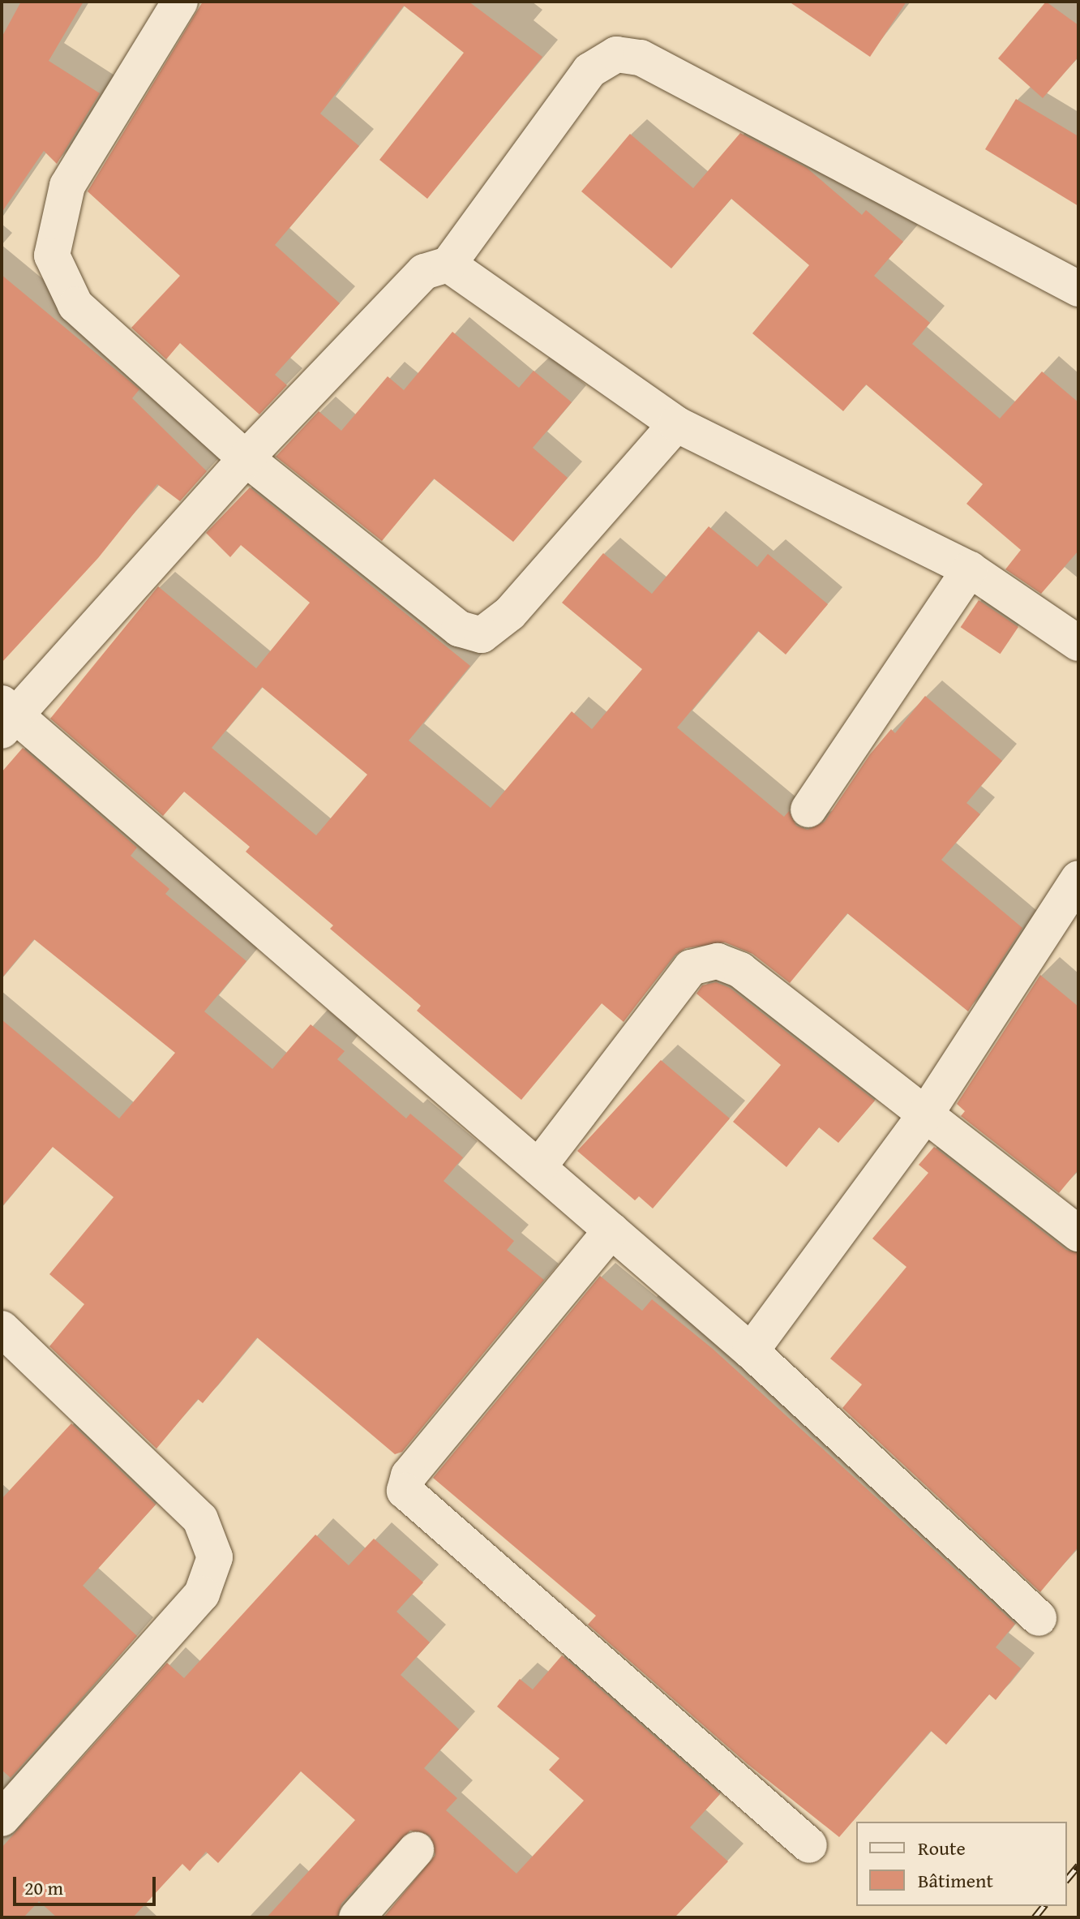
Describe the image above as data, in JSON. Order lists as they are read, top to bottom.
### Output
{
  "legend": ["Route", "Bâtiment"],
  "scale_bar": "20 m"
}
